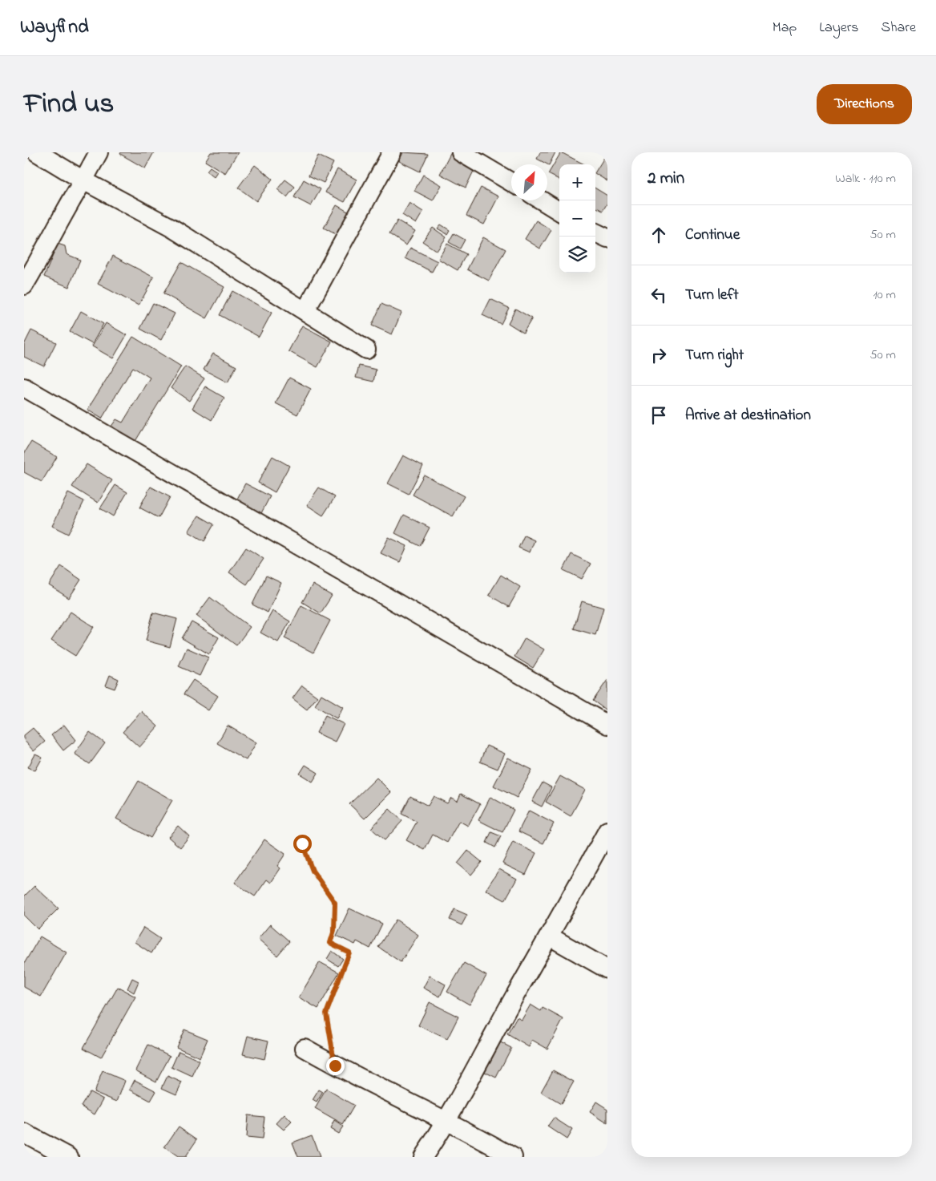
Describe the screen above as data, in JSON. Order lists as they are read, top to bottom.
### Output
{
  "north": "top right",
  "page": {
    "header": "Wayfind",
    "nav": ["Map", "Layers", "Share"],
    "title": "Find us",
    "buttons": "Directions",
    "heading": ["2 min", "Walk · 110 m"],
    "map_buttons": ["+", "−"],
    "list": [
      ["Continue", "50 m"],
      ["Turn left", "10 m"],
      ["Turn right", "50 m"],
      "Arrive at destination"
    ]
  }
}
